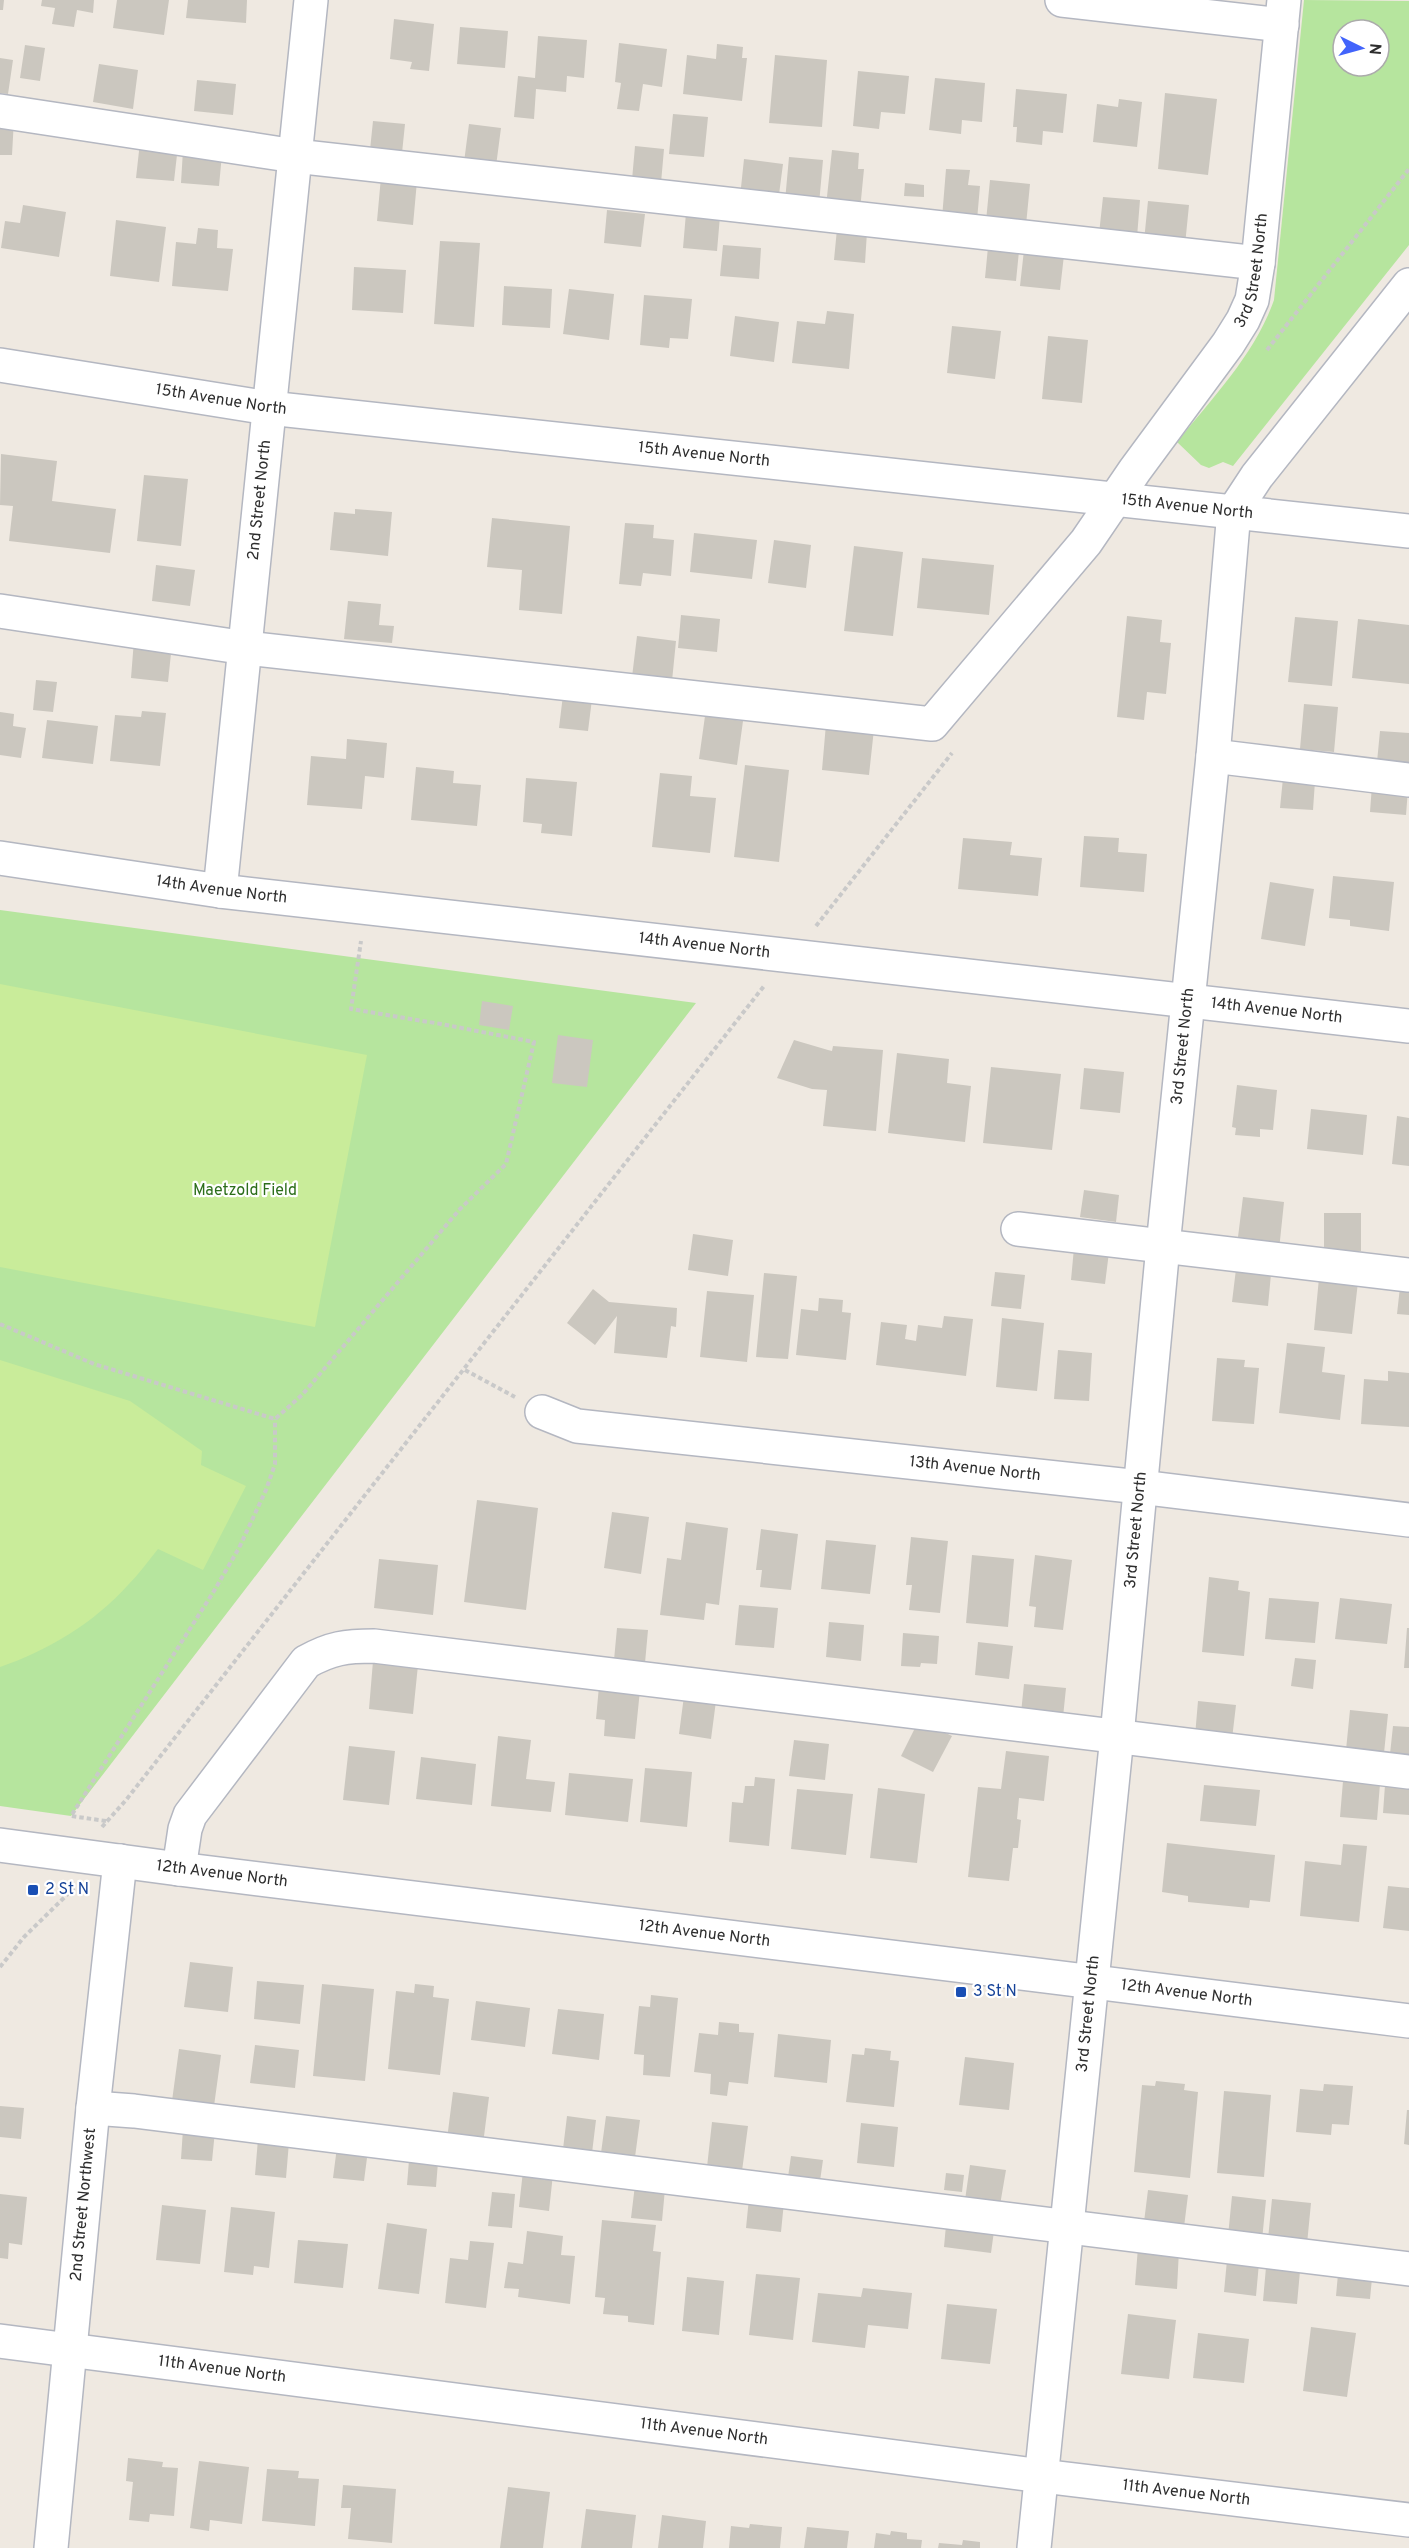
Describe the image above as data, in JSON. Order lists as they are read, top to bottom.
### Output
{
  "streets": {
    "street": [
      "3rd Street North",
      "15th Avenue North",
      "2nd Street North",
      "14th Avenue North",
      "13th Avenue North",
      "12th Avenue North",
      "2nd Street Northwest",
      "11th Avenue North"
    ]
  },
  "crossings": [
    ["3rd Street North", "15th Avenue North"],
    ["3rd Street North", "2nd Street North"],
    ["3rd Street North", "14th Avenue North"],
    ["3rd Street North", "13th Avenue North"],
    ["3rd Street North", "12th Avenue North"],
    ["3rd Street North", "11th Avenue North"],
    ["15th Avenue North", "2nd Street North"],
    ["2nd Street North", "14th Avenue North"],
    ["12th Avenue North", "2nd Street Northwest"],
    ["2nd Street Northwest", "11th Avenue North"]
  ],
  "parks": ["Maetzold Field"],
  "places": {
    "transit": ["2 St N", "3 St N"]
  },
  "north": "right"
}
